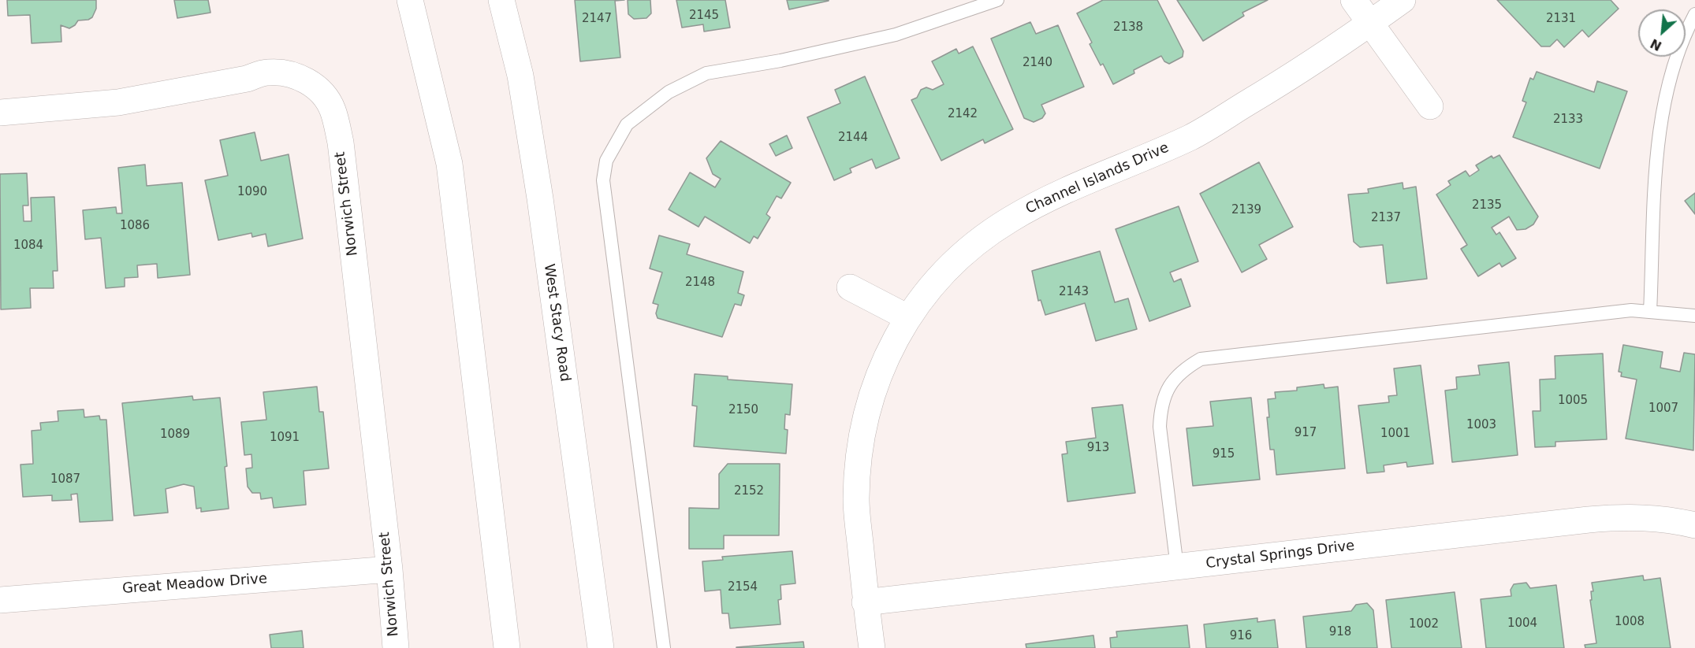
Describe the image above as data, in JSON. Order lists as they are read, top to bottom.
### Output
{
  "streets": {
    "street": [
      "Channel Islands Drive",
      "Norwich Street",
      "West Stacy Road",
      "Crystal Springs Drive",
      "Great Meadow Drive"
    ]
  },
  "crossings": [
    ["Channel Islands Drive", "Crystal Springs Drive"],
    ["Norwich Street", "Great Meadow Drive"]
  ],
  "house_numbers": [
    "2145",
    "2147",
    "2131",
    "2138",
    "2140",
    "2142",
    "2133",
    "2144",
    "1090",
    "2135",
    "2139",
    "2137",
    "1086",
    "1084",
    "2148",
    "2143",
    "1005",
    "1007",
    "2150",
    "1003",
    "917",
    "1001",
    "1089",
    "1091",
    "913",
    "915",
    "1087",
    "2152",
    "2154",
    "1008",
    "1004",
    "1002",
    "918",
    "916"
  ],
  "north": "bottom left"
}
